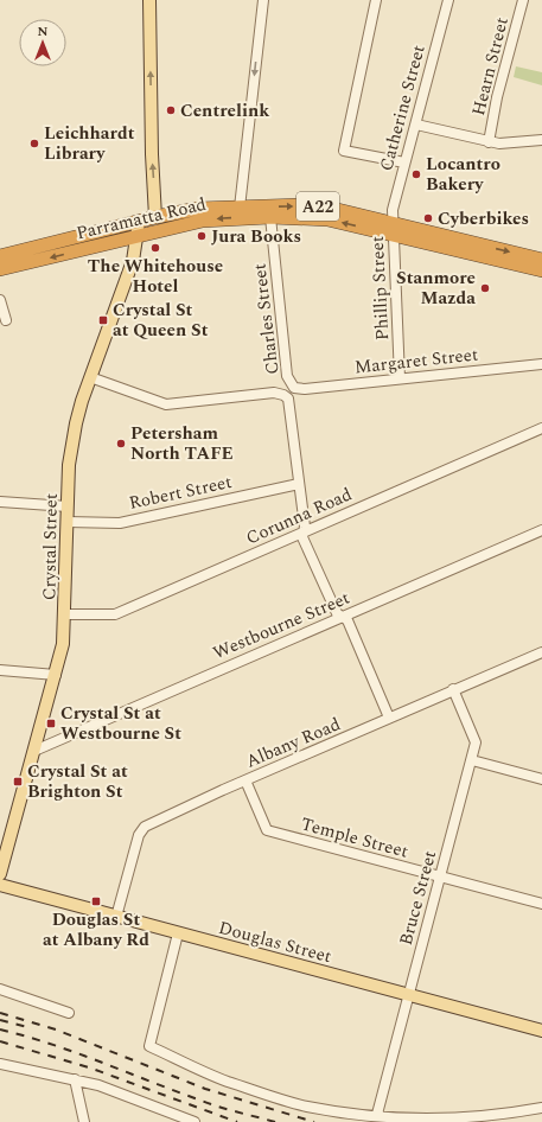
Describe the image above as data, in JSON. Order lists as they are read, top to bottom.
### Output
{
  "streets": {
    "highway": ["A22", "Parramatta Road"],
    "main road": ["Crystal Street", "Douglas Street"],
    "street": [
      "Hearn Street",
      "Catherine Street",
      "Phillip Street",
      "Charles Street",
      "Margaret Street",
      "Robert Street",
      "Corunna Road",
      "Westbourne Street",
      "Albany Road",
      "Temple Street",
      "Bruce Street"
    ]
  },
  "crossings": [
    ["Catherine Street", "Parramatta Road"],
    ["Catherine Street", "Phillip Street"],
    ["Parramatta Road", "Phillip Street"],
    ["Parramatta Road", "Charles Street"],
    ["Parramatta Road", "Crystal Street"],
    ["Phillip Street", "Margaret Street"],
    ["Charles Street", "Margaret Street"],
    ["Charles Street", "Robert Street"],
    ["Charles Street", "Corunna Road"],
    ["Charles Street", "Crystal Street"],
    ["Charles Street", "Westbourne Street"],
    ["Charles Street", "Albany Road"],
    ["Robert Street", "Crystal Street"],
    ["Corunna Road", "Crystal Street"],
    ["Crystal Street", "Westbourne Street"],
    ["Albany Road", "Temple Street"],
    ["Albany Road", "Bruce Street"],
    ["Albany Road", "Douglas Street"],
    ["Temple Street", "Bruce Street"],
    ["Bruce Street", "Douglas Street"]
  ],
  "places": {
    "other": [
      "Centrelink",
      "Leichhardt Library",
      "Locantro Bakery",
      "Cyberbikes",
      "Jura Books",
      "The Whitehouse Hotel",
      "Stanmore Mazda",
      "Petersham North TAFE"
    ],
    "transit": [
      "Crystal St at Queen St",
      "Crystal St at Westbourne St",
      "Crystal St at Brighton St",
      "Douglas St at Albany Rd"
    ]
  },
  "north": "top"
}
